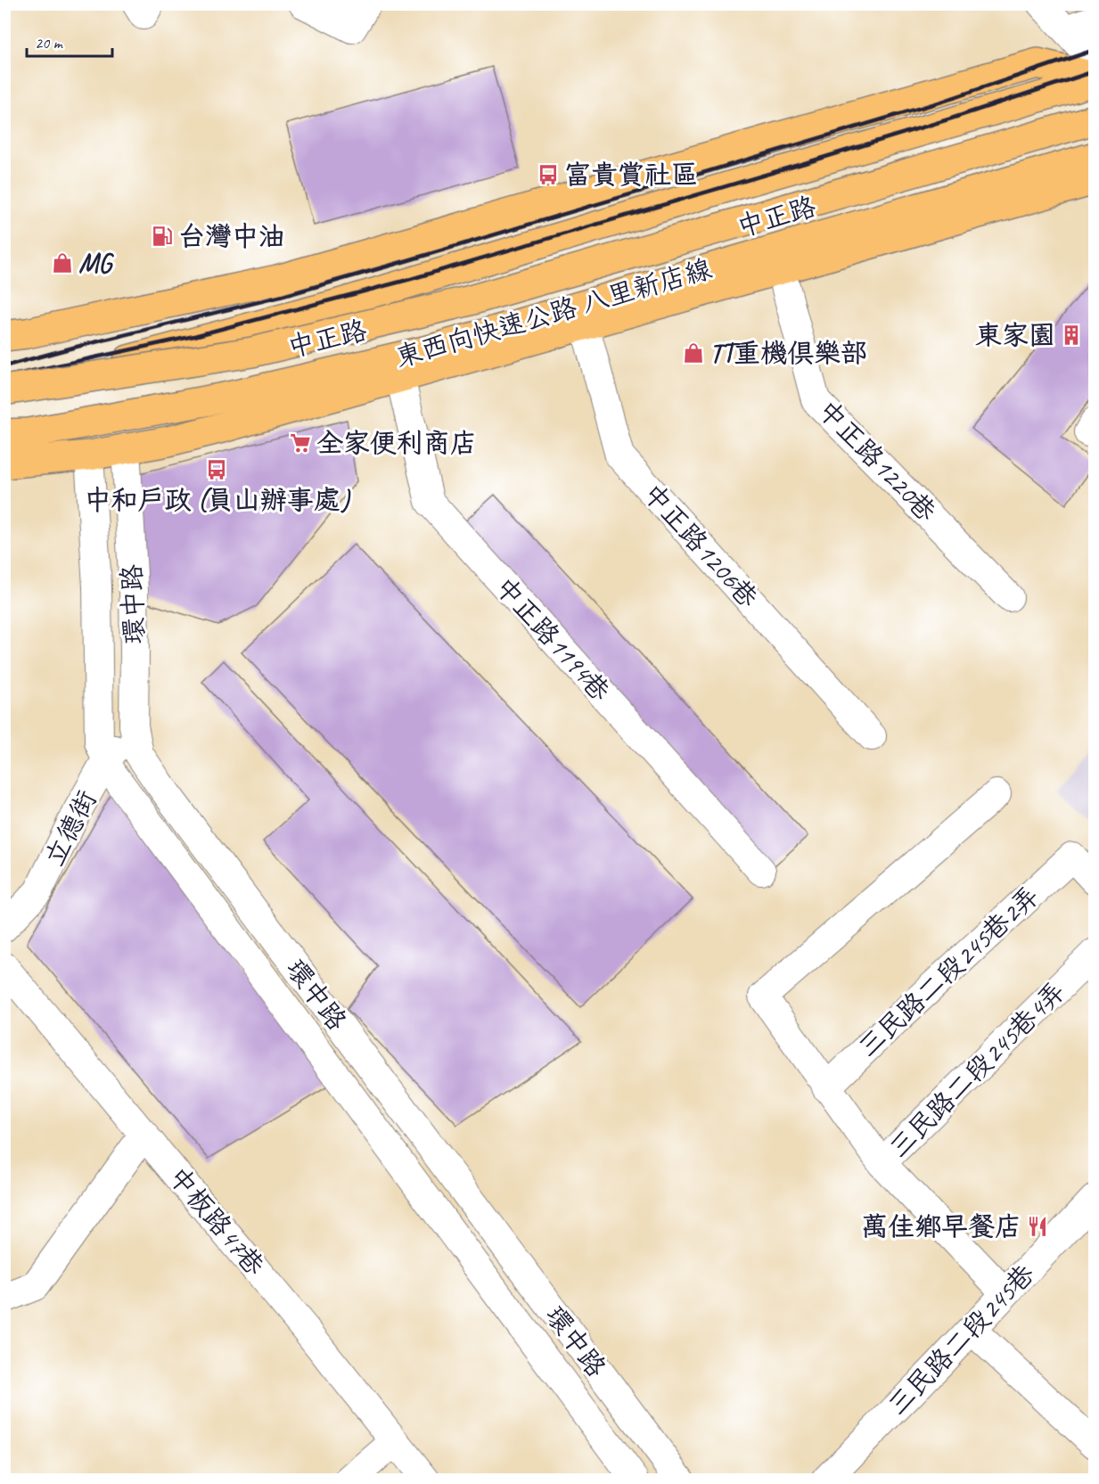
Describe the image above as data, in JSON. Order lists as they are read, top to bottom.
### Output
{
  "streets": {
    "main road": ["中正路", "東西向快速公路 八里新店線"],
    "street": [
      "中正路1220巷",
      "中正路1206巷",
      "環中路",
      "中正路1194巷",
      "立德街",
      "三民路二段245巷2弄",
      "三民路二段245巷4弄",
      "中板路47巷",
      "三民路二段245巷"
    ]
  },
  "crossings": [
    ["中正路", "東西向快速公路 八里新店線"],
    ["中正路", "中正路1220巷"],
    ["中正路", "中正路1206巷"],
    ["中正路", "環中路"],
    ["中正路", "中正路1194巷"],
    ["環中路", "立德街"]
  ],
  "places": {
    "bus stop": ["富貴賞社區", "中和戶政 (員山辦事處)"],
    "fuel station": ["台灣中油"],
    "shop": ["MG", "TT重機俱樂部"],
    "building": ["東家園"],
    "supermarket": ["全家便利商店"],
    "restaurant": ["萬佳鄉早餐店"]
  },
  "scale_bar": "20 m"
}
